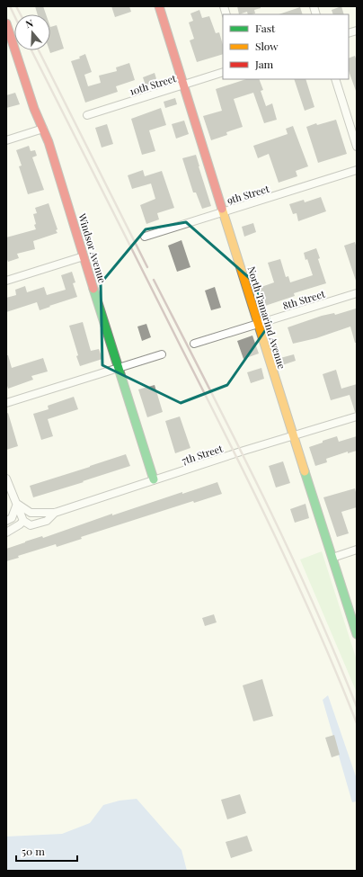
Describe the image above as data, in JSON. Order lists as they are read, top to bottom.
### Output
{
  "streets": {
    "street": [
      "10th Street",
      "9th Street",
      "Windsor Avenue",
      "8th Street",
      "North Tamarind Avenue",
      "7th Street"
    ]
  },
  "crossings": [
    ["10th Street", "North Tamarind Avenue"],
    ["9th Street", "North Tamarind Avenue"],
    ["Windsor Avenue", "7th Street"],
    ["8th Street", "North Tamarind Avenue"],
    ["North Tamarind Avenue", "7th Street"]
  ],
  "legend": ["Fast", "Slow", "Jam"],
  "scale_bar": "50 m",
  "north": "top"
}
